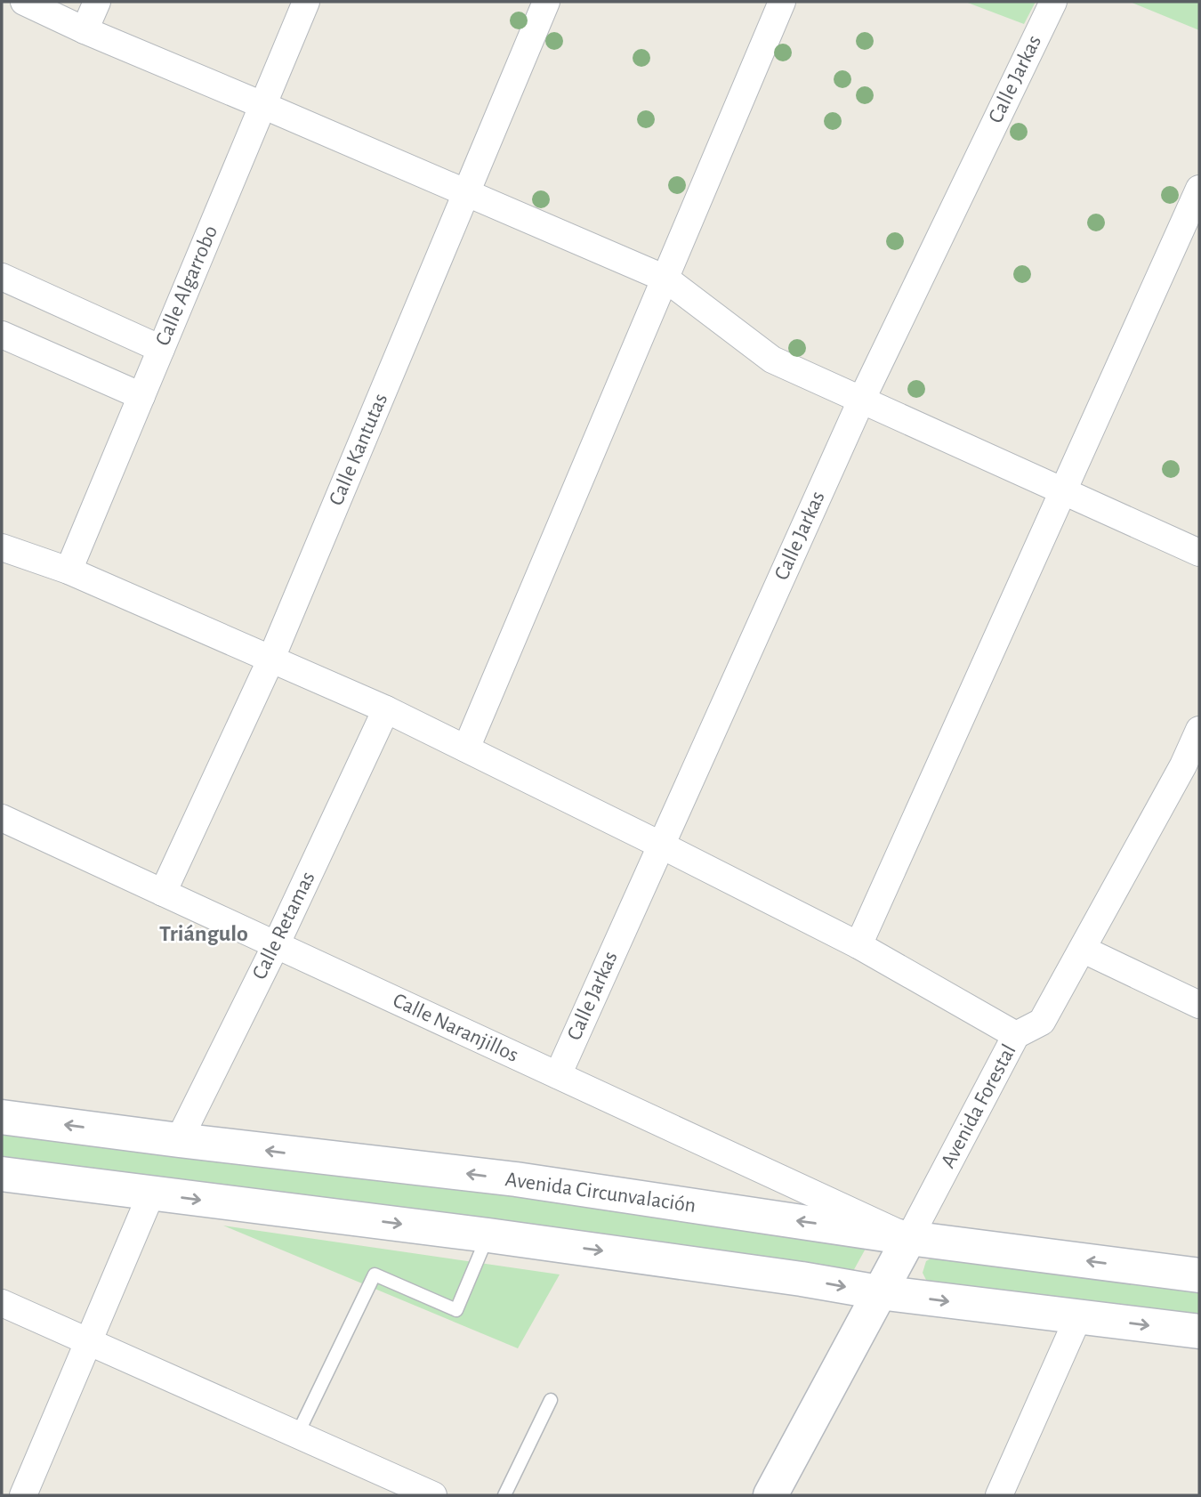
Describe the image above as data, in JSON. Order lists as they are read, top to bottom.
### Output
{
  "streets": {
    "main road": ["Avenida Forestal", "Avenida Circunvalación"],
    "street": [
      "Calle Jarkas",
      "Calle Algarrobo",
      "Calle Kantutas",
      "Calle Retamas",
      "Calle Naranjillos"
    ]
  },
  "crossings": [
    ["Calle Jarkas", "Calle Naranjillos"],
    ["Calle Kantutas", "Calle Naranjillos"],
    ["Calle Retamas", "Calle Naranjillos"],
    ["Calle Retamas", "Avenida Circunvalación"],
    ["Calle Naranjillos", "Avenida Forestal"],
    ["Calle Naranjillos", "Avenida Circunvalación"],
    ["Avenida Forestal", "Avenida Circunvalación"]
  ],
  "districts": ["Triángulo"]
}
